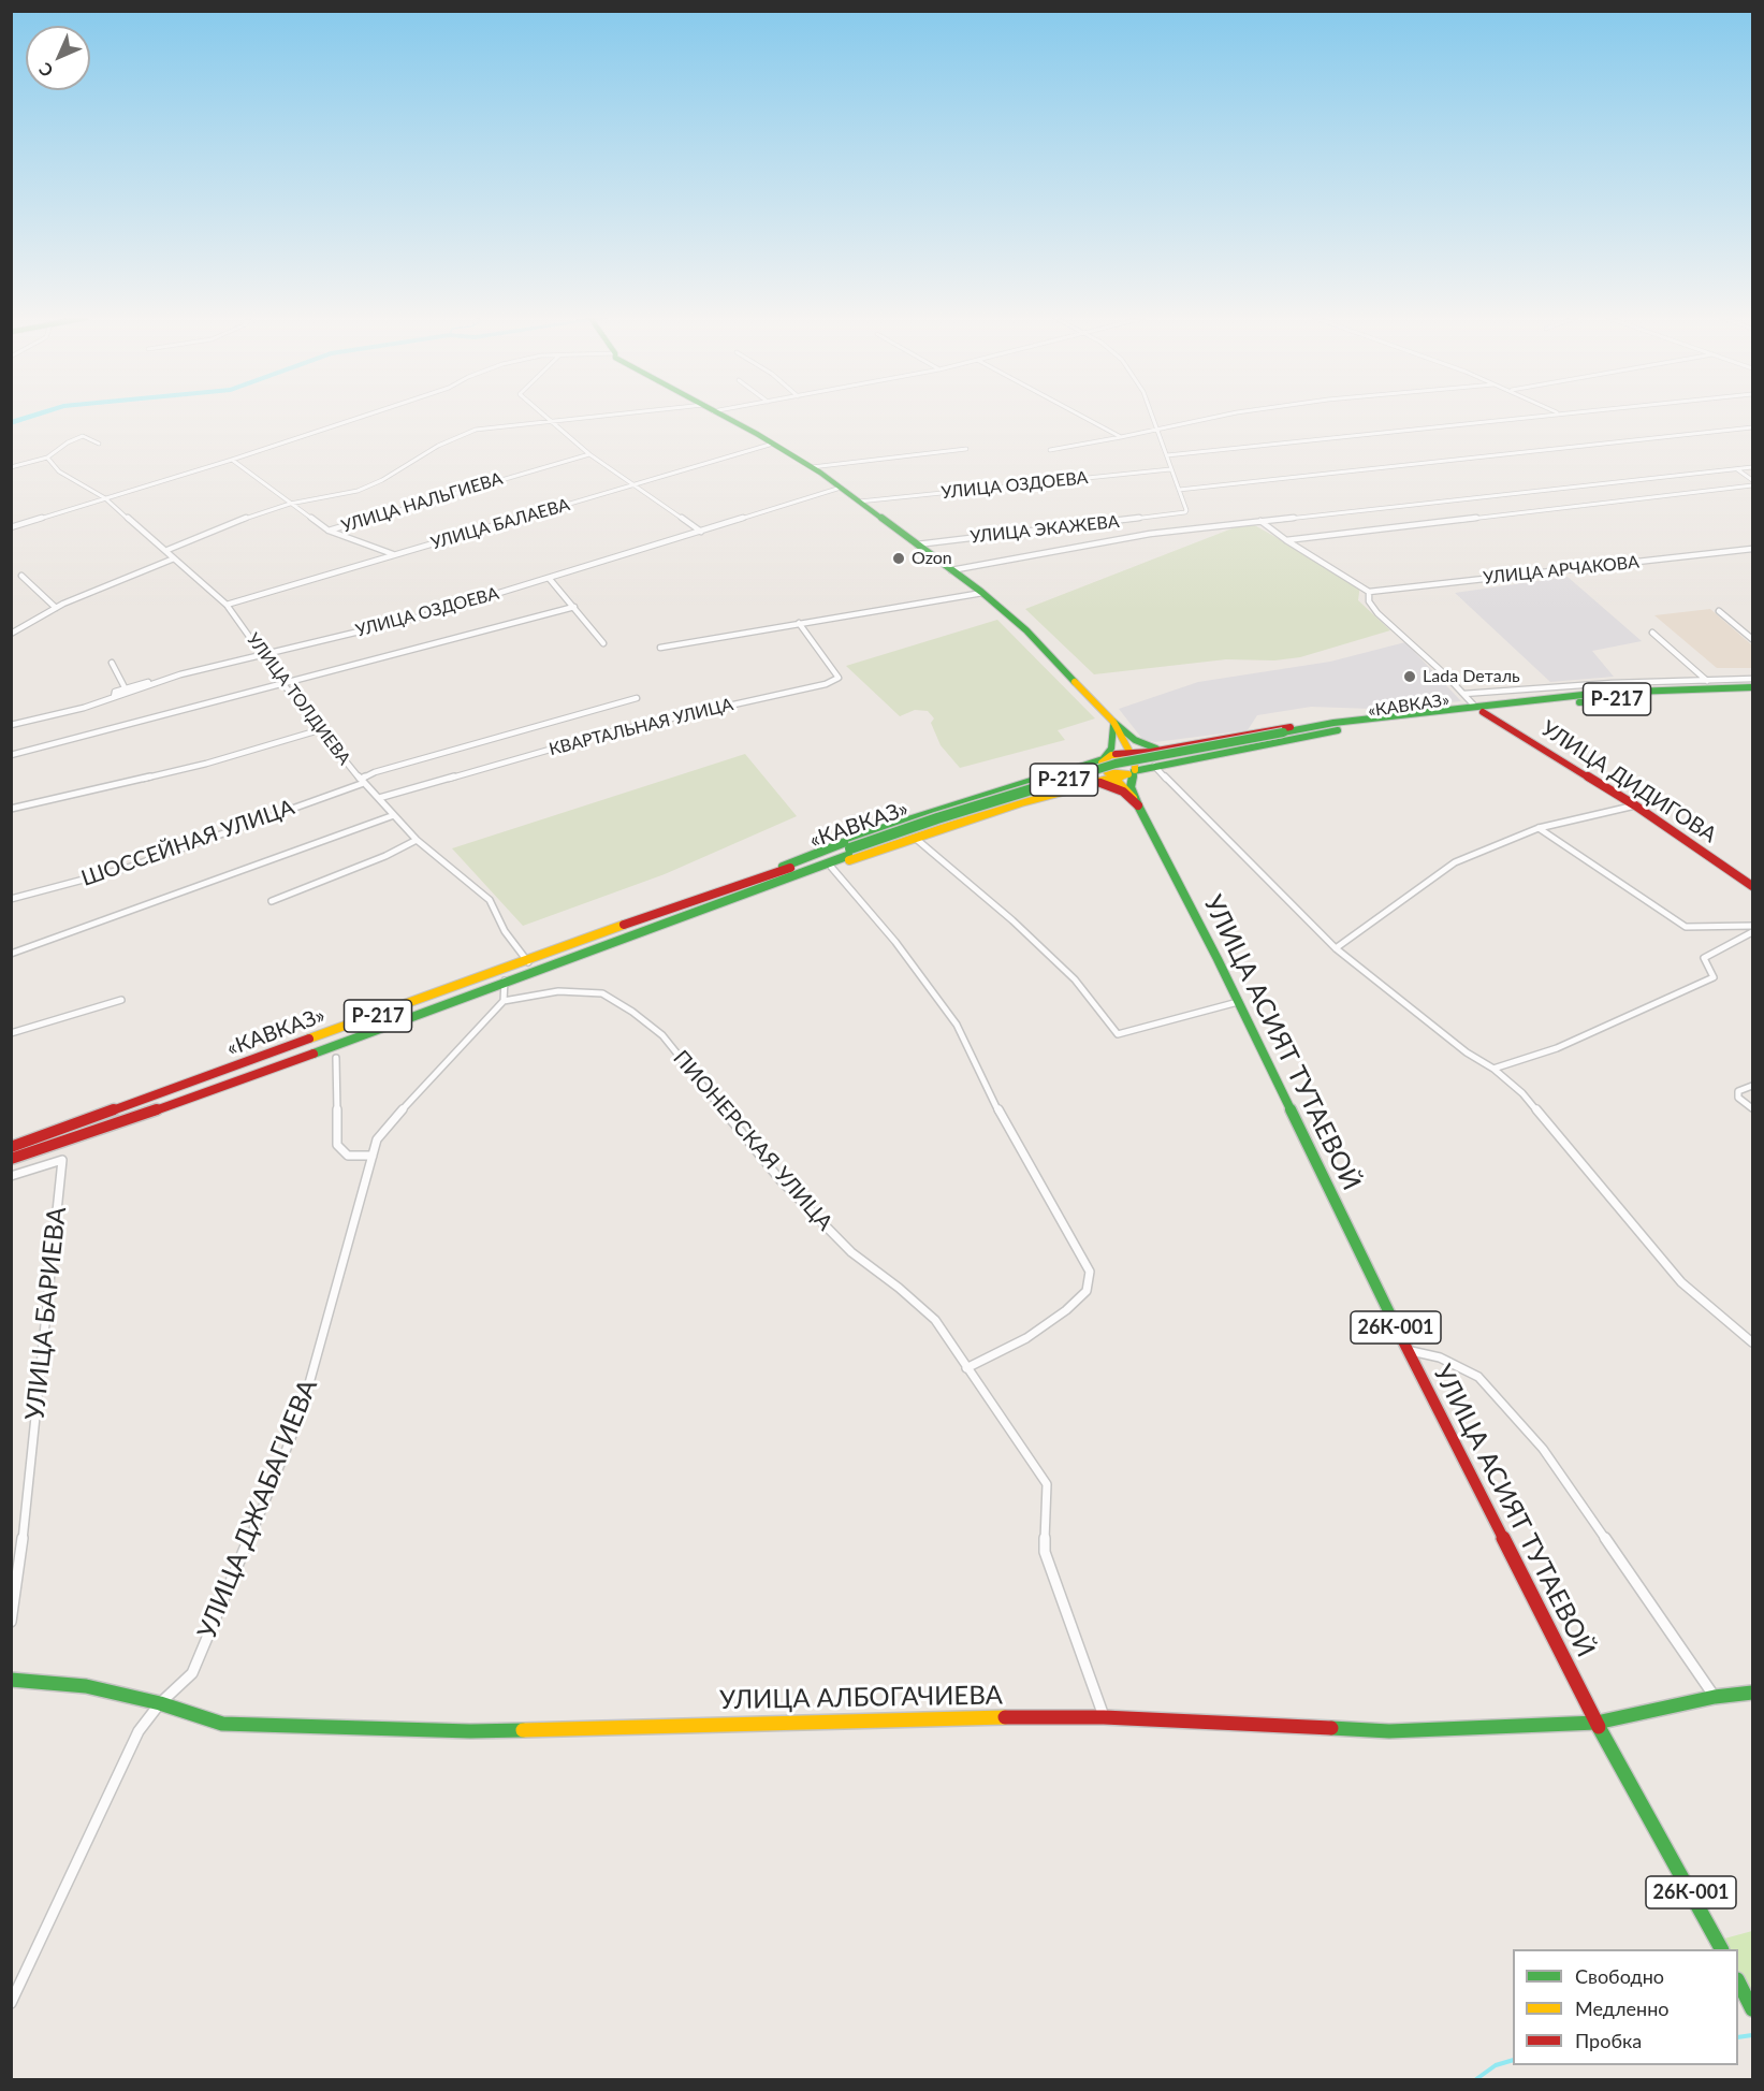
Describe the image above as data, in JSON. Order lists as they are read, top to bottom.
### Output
{
  "streets": {
    "main road": [
      "Р-217",
      "«КАВКАЗ»",
      "УЛИЦА ДИДИГОВА",
      "УЛИЦА АСИЯТ ТУТАЕВОЙ",
      "26К-001",
      "УЛИЦА АЛБОГАЧИЕВА"
    ],
    "street": [
      "УЛИЦА ОЗДОЕВА",
      "УЛИЦА НАЛЬГИЕВА",
      "УЛИЦА БАЛАЕВА",
      "УЛИЦА ЭКАЖЕВА",
      "УЛИЦА АРЧАКОВА",
      "УЛИЦА ТОЛДИЕВА",
      "КВАРТАЛЬНАЯ УЛИЦА",
      "ШОССЕЙНАЯ УЛИЦА",
      "ПИОНЕРСКАЯ УЛИЦА",
      "УЛИЦА БАРИЕВА",
      "УЛИЦА ДЖАБАГИЕВА"
    ]
  },
  "crossings": [
    ["УЛИЦА ОЗДОЕВА", "УЛИЦА ТОЛДИЕВА"],
    ["УЛИЦА БАЛАЕВА", "УЛИЦА ТОЛДИЕВА"],
    ["УЛИЦА ТОЛДИЕВА", "«КАВКАЗ»"],
    ["УЛИЦА ТОЛДИЕВА", "КВАРТАЛЬНАЯ УЛИЦА"],
    ["УЛИЦА ТОЛДИЕВА", "ШОССЕЙНАЯ УЛИЦА"],
    ["Р-217", "«КАВКАЗ»"],
    ["«КАВКАЗ»", "УЛИЦА ДИДИГОВА"],
    ["«КАВКАЗ»", "УЛИЦА АСИЯТ ТУТАЕВОЙ"],
    ["УЛИЦА АСИЯТ ТУТАЕВОЙ", "УЛИЦА АЛБОГАЧИЕВА"],
    ["ПИОНЕРСКАЯ УЛИЦА", "УЛИЦА ДЖАБАГИЕВА"],
    ["ПИОНЕРСКАЯ УЛИЦА", "УЛИЦА АЛБОГАЧИЕВА"],
    ["УЛИЦА ДЖАБАГИЕВА", "УЛИЦА АЛБОГАЧИЕВА"]
  ],
  "places": ["Ozon", "Lada Dеталь"],
  "legend": ["Свободно", "Медленно", "Пробка"],
  "north": "bottom left"
}
